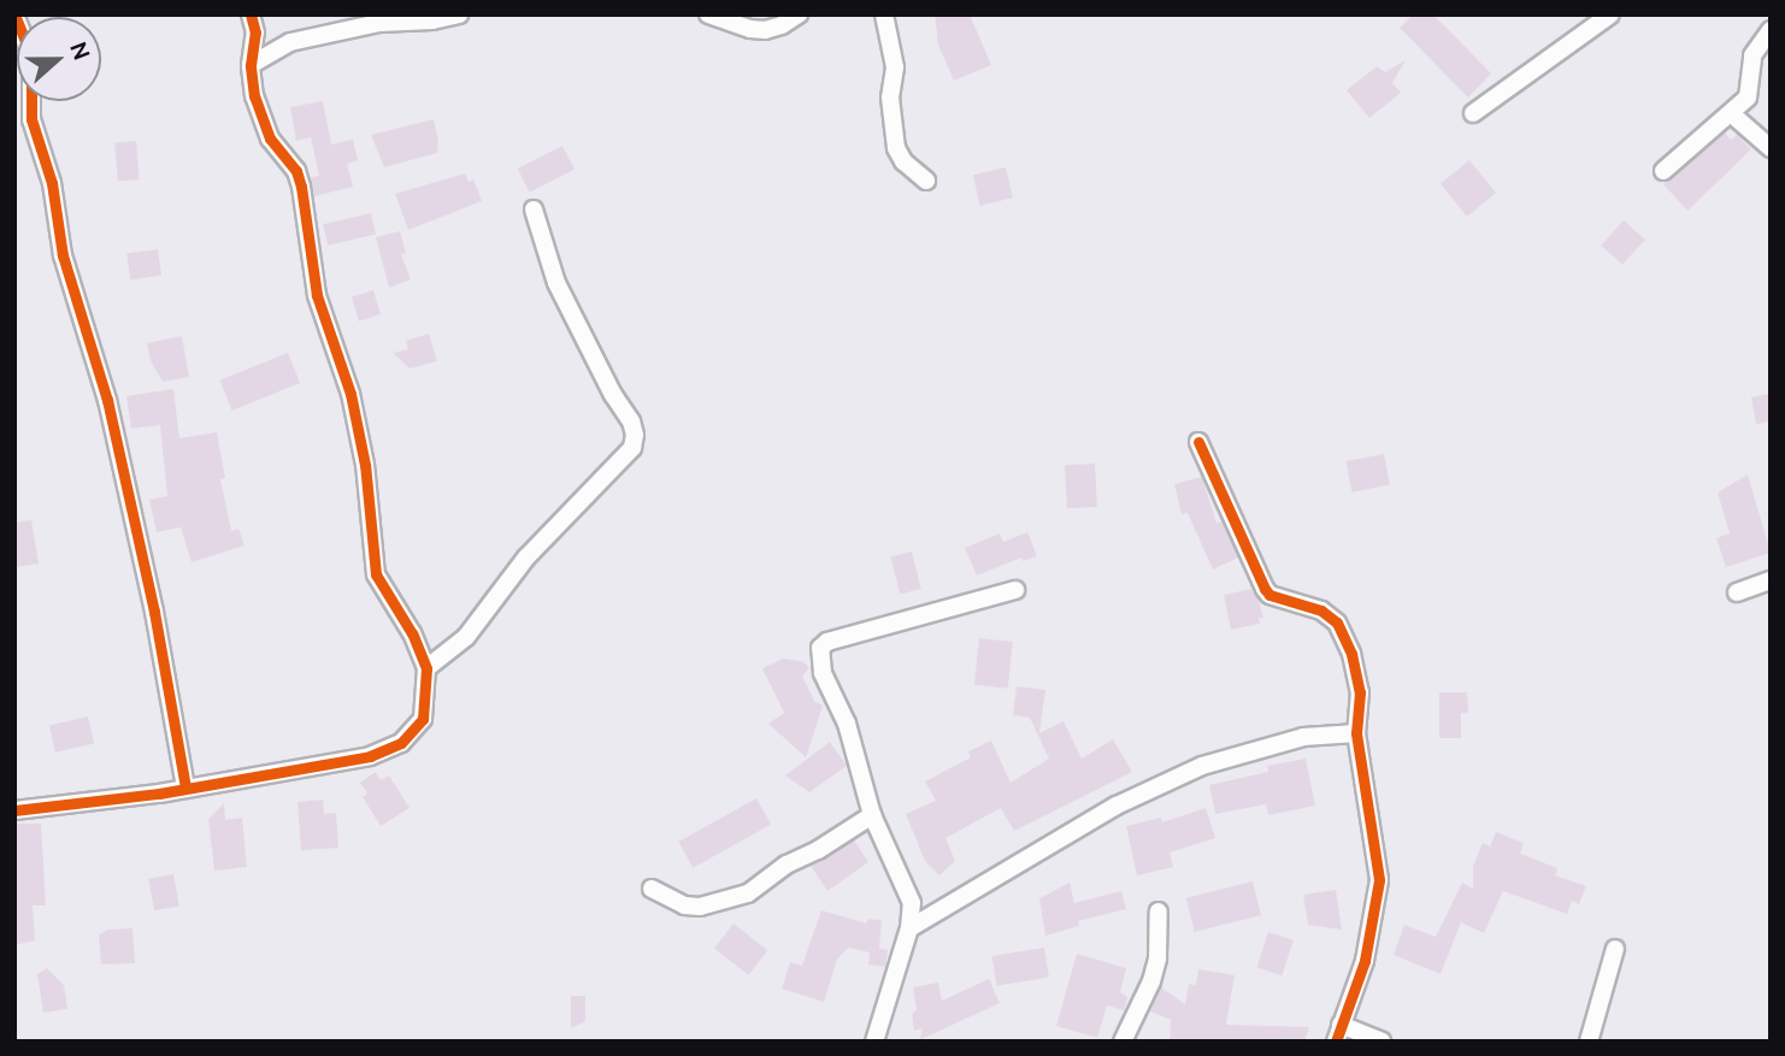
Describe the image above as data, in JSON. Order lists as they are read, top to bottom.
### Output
{
  "north": "right"
}
